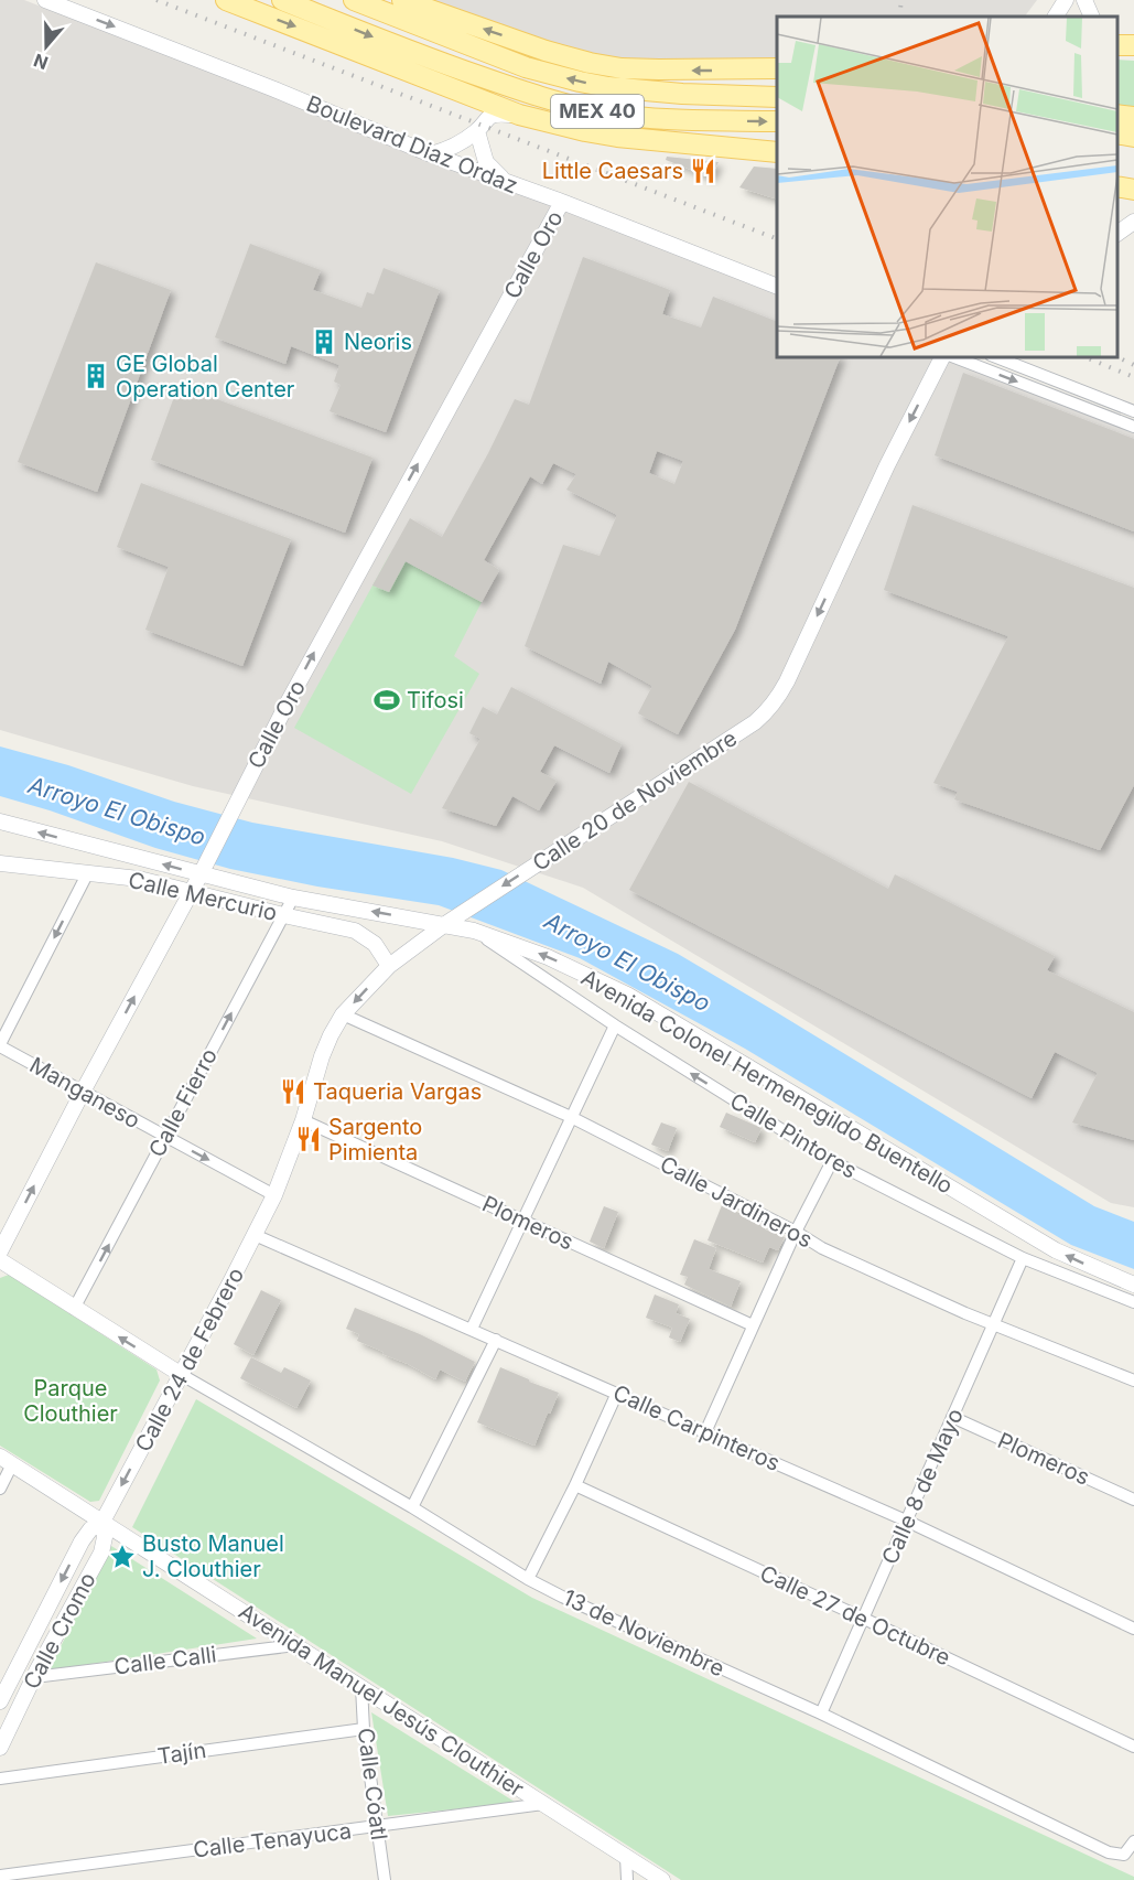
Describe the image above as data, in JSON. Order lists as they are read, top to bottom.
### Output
{
  "streets": {
    "main road": ["MEX 40"],
    "street": [
      "Boulevard Diaz Ordaz",
      "Calle Oro",
      "Calle 20 de Noviembre",
      "Calle Mercurio",
      "Avenida Colonel Hermenegildo Buentello",
      "Manganeso",
      "Calle Fierro",
      "Calle Pintores",
      "Calle Jardineros",
      "Plomeros",
      "Calle 24 de Febrero",
      "Calle Carpinteros",
      "Calle 8 de Mayo",
      "Calle 27 de Octubre",
      "Calle Cromo",
      "13 de Noviembre",
      "Calle Calli",
      "Avenida Manuel Jesús Clouthier",
      "Tajín",
      "Calle Cóatl",
      "Calle Tenayuca"
    ]
  },
  "crossings": [
    ["Boulevard Diaz Ordaz", "Calle Oro"],
    ["Calle Oro", "Calle Mercurio"],
    ["Calle Oro", "Avenida Colonel Hermenegildo Buentello"],
    ["Calle Oro", "Manganeso"],
    ["Calle 20 de Noviembre", "Calle Mercurio"],
    ["Calle 20 de Noviembre", "Avenida Colonel Hermenegildo Buentello"],
    ["Calle 20 de Noviembre", "Manganeso"],
    ["Calle 20 de Noviembre", "Calle Jardineros"],
    ["Calle 20 de Noviembre", "Plomeros"],
    ["Calle 20 de Noviembre", "Calle 24 de Febrero"],
    ["Calle Mercurio", "Calle Fierro"],
    ["Avenida Colonel Hermenegildo Buentello", "Calle Fierro"],
    ["Avenida Colonel Hermenegildo Buentello", "Calle Pintores"],
    ["Manganeso", "Calle Fierro"],
    ["Manganeso", "Calle 24 de Febrero"],
    ["Calle Pintores", "Calle 8 de Mayo"],
    ["Calle Jardineros", "Calle 8 de Mayo"],
    ["Plomeros", "Calle 8 de Mayo"],
    ["Calle 24 de Febrero", "Calle Carpinteros"],
    ["Calle 24 de Febrero", "Calle Cromo"],
    ["Calle 24 de Febrero", "13 de Noviembre"],
    ["Calle 24 de Febrero", "Avenida Manuel Jesús Clouthier"],
    ["Calle Carpinteros", "Calle 8 de Mayo"],
    ["Calle 8 de Mayo", "Calle 27 de Octubre"],
    ["Calle 8 de Mayo", "13 de Noviembre"],
    ["Calle Cromo", "Calle Calli"],
    ["Calle Cromo", "Avenida Manuel Jesús Clouthier"],
    ["Calle Calli", "Avenida Manuel Jesús Clouthier"],
    ["Avenida Manuel Jesús Clouthier", "Calle Cóatl"],
    ["Avenida Manuel Jesús Clouthier", "Calle Tenayuca"],
    ["Tajín", "Calle Cóatl"],
    ["Calle Cóatl", "Calle Tenayuca"]
  ],
  "one_way": [
    "Boulevard Diaz Ordaz",
    "Calle Oro",
    "Calle 20 de Noviembre",
    "Avenida Colonel Hermenegildo Buentello",
    "Manganeso",
    "Calle Fierro",
    "Calle 24 de Febrero"
  ],
  "water": ["Arroyo El Obispo"],
  "parks": ["Parque Clouthier"],
  "places": {
    "restaurant": ["Little Caesars", "Taqueria Vargas", "Sargento Pimienta"],
    "building": ["Neoris", "GE Global Operation Center"],
    "sports": ["Tifosi"],
    "place": ["Busto Manuel J. Clouthier"]
  },
  "north": "bottom"
}
